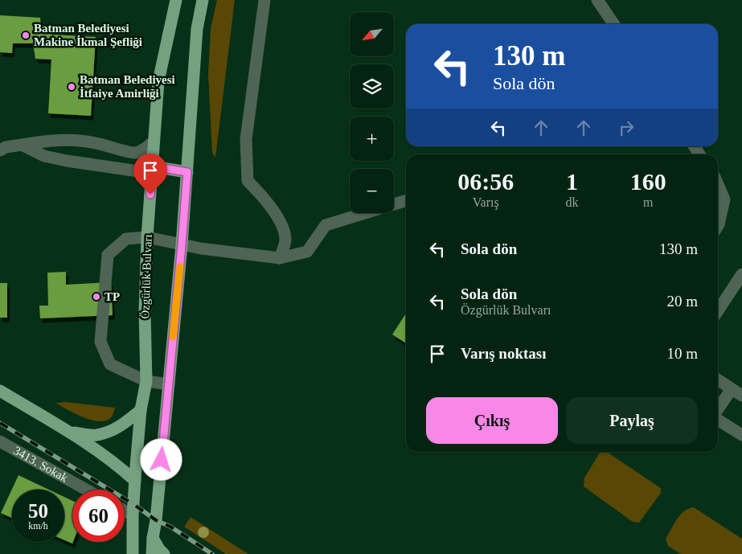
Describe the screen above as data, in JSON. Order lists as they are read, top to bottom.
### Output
{
  "streets": {
    "main road": ["Özgürlük Bulvarı"],
    "street": ["3413. Sokak"]
  },
  "places": ["Batman Belediyesi Makine İkmal Şefliği", "Batman Belediyesi İtfaiye Amirliği", "TP"],
  "north": "bottom left",
  "page": {
    "map_buttons": ["+", "−"],
    "turn": ["130 m", "Sola dön"],
    "eta": [
      "06:56",
      "Varış",
      "1",
      "dk",
      "160",
      "m"
    ],
    "list": [
      {
        "name": "Sola dön",
        "value": "130 m"
      },
      {
        "name": "Sola dön",
        "note": "Özgürlük Bulvarı",
        "value": "20 m"
      },
      {
        "name": "Varış noktası",
        "value": "10 m"
      }
    ],
    "buttons": ["Çıkış", "Paylaş"],
    "speed": "50 km/h",
    "limit": "60"
  }
}
